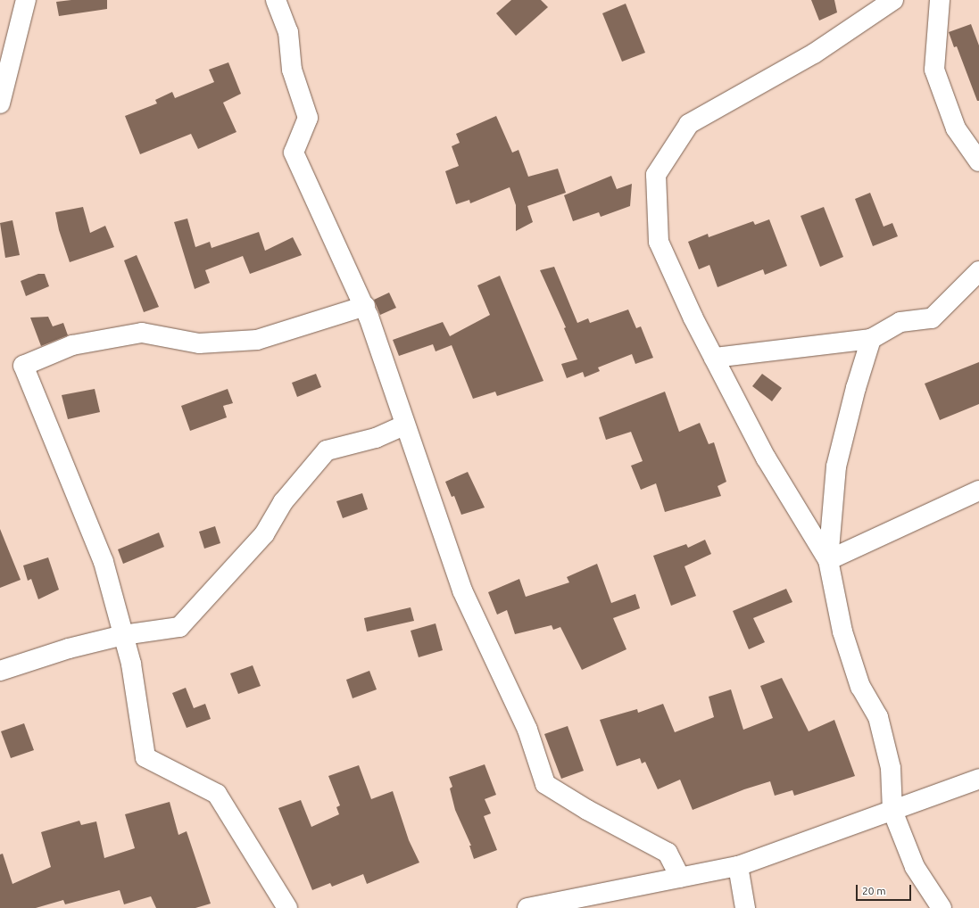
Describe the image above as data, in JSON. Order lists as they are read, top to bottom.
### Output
{
  "scale_bar": "20 m"
}
